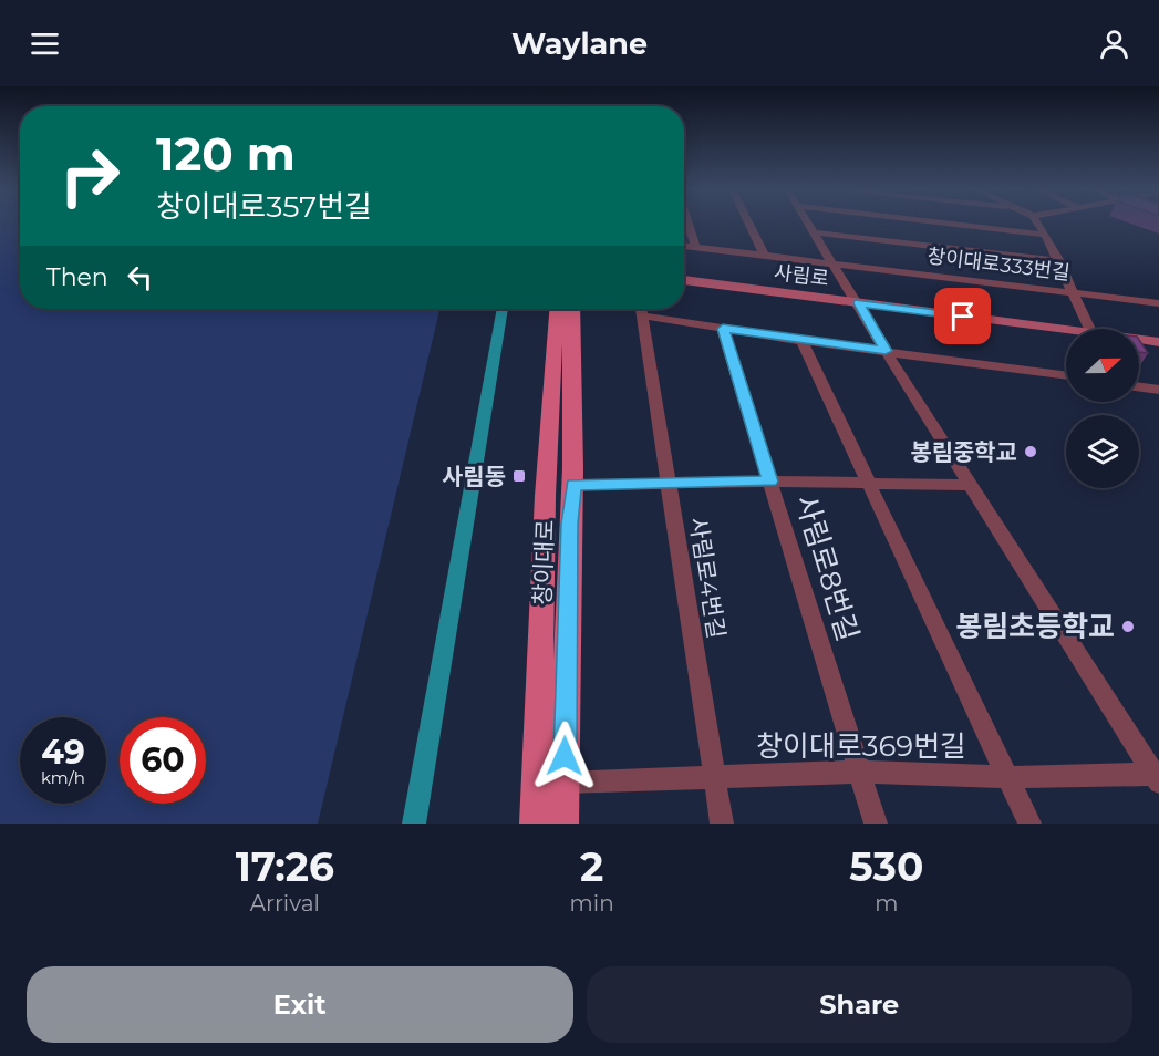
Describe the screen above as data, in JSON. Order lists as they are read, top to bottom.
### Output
{
  "streets": {
    "main road": ["창이대로"],
    "street": [
      "창이대로333번길",
      "사림로",
      "사림로8번길",
      "사림로4번길",
      "창이대로369번길"
    ]
  },
  "crossings": [
    ["창이대로", "창이대로369번길"],
    ["사림로8번길", "창이대로369번길"],
    ["사림로4번길", "창이대로369번길"]
  ],
  "places": {
    "other": ["봉림중학교", "봉림초등학교"],
    "transit": ["사림동"]
  },
  "north": "right",
  "page": {
    "header": "Waylane",
    "turn": ["120 m", "창이대로357번길"],
    "then": "Then",
    "speed": "49 km/h",
    "limit": "60",
    "eta": [
      "17:26",
      "Arrival",
      "2",
      "min",
      "530",
      "m"
    ],
    "buttons": ["Exit", "Share"]
  }
}
